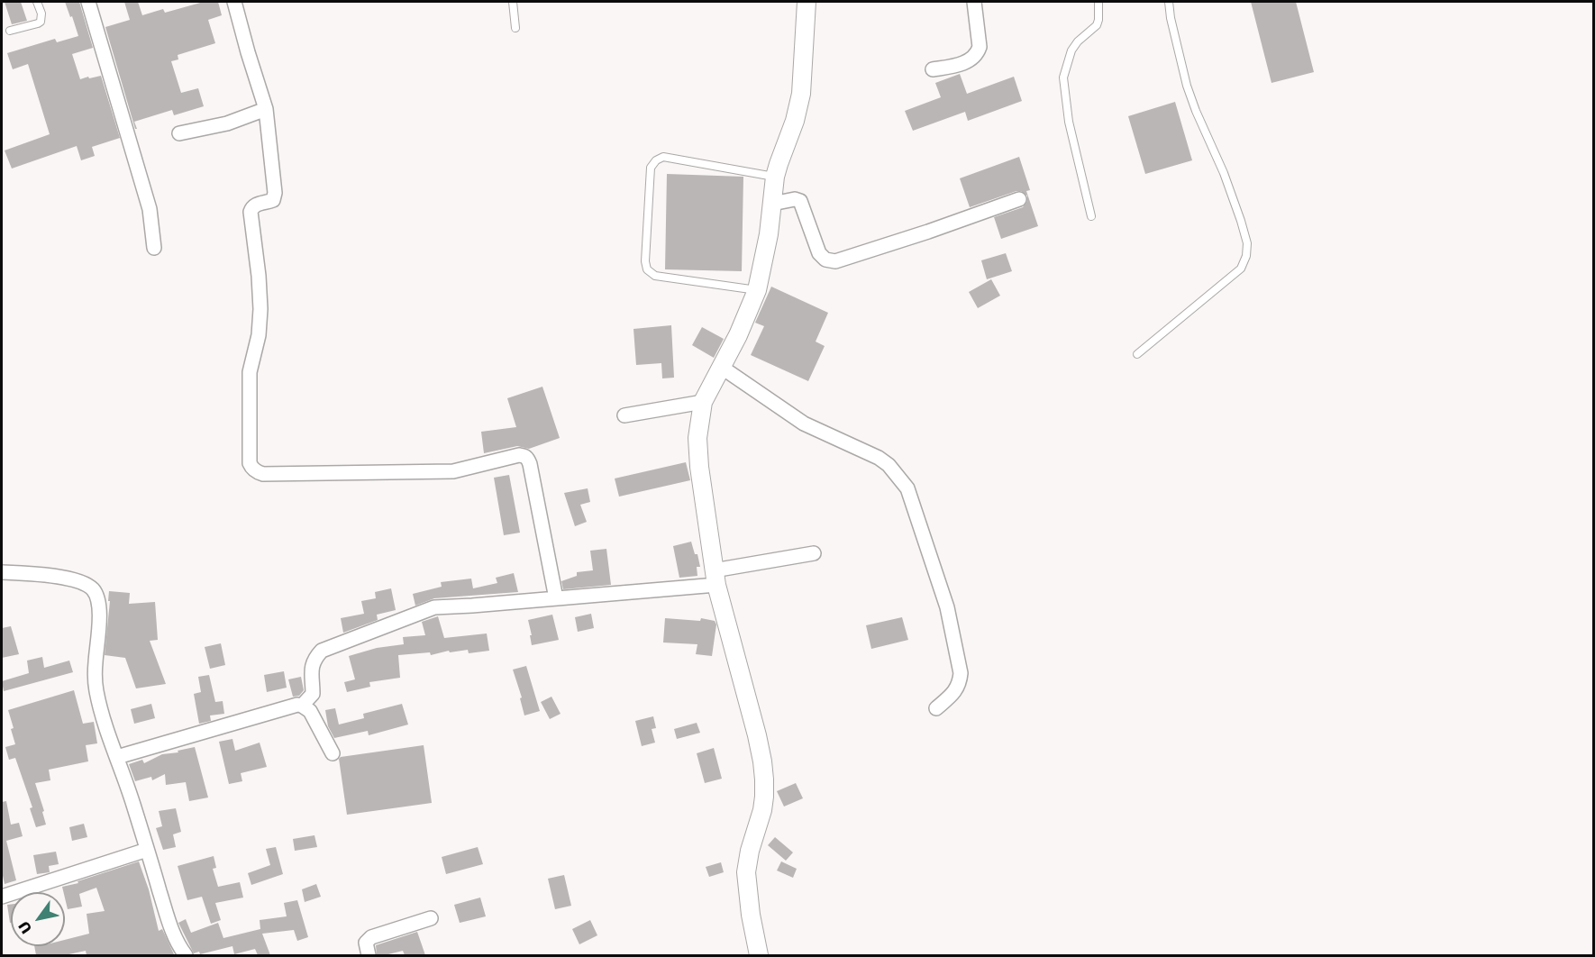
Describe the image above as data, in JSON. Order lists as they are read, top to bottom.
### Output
{
  "north": "bottom left"
}
